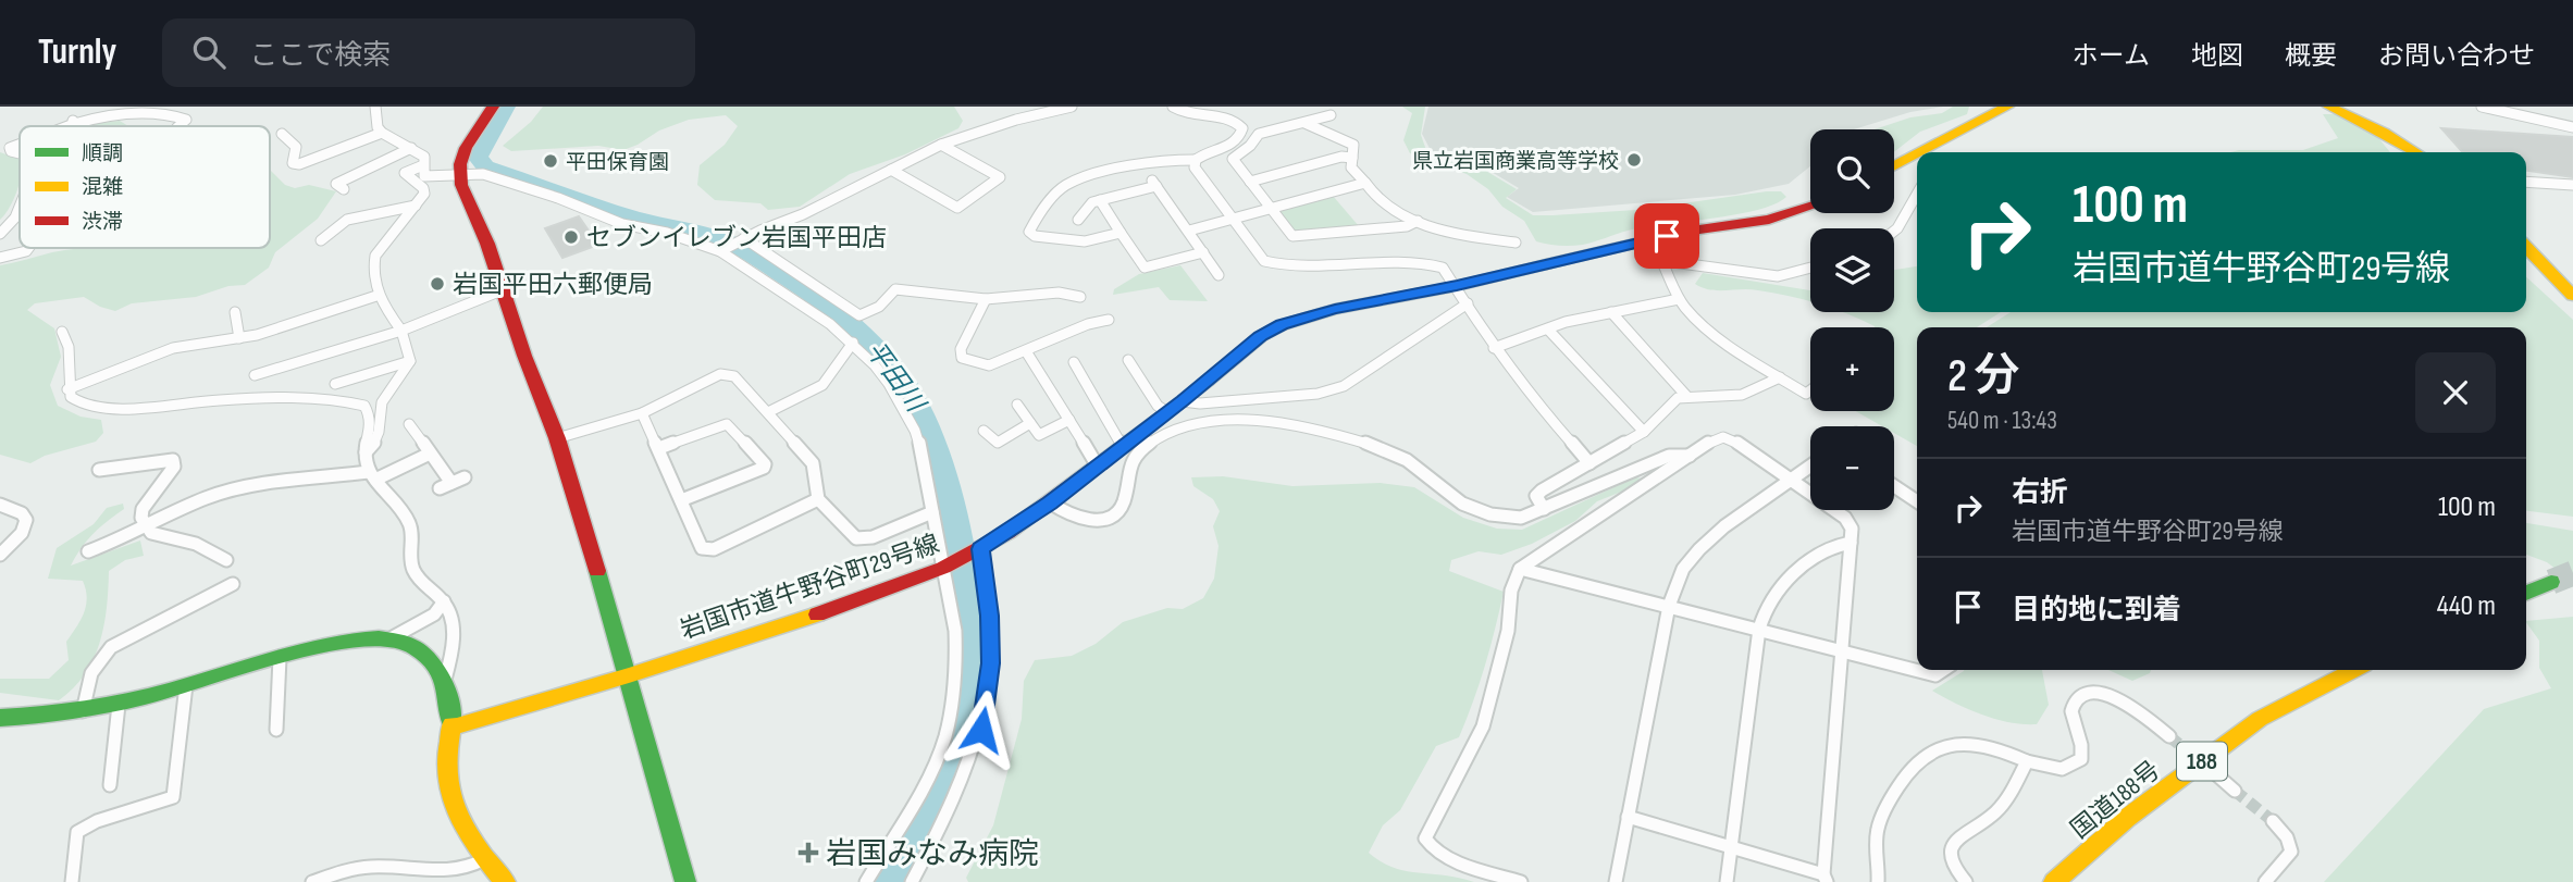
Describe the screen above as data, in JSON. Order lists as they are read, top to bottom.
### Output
{
  "streets": {
    "main road": ["岩国市道牛野谷町29号線", "188", "国道188号"]
  },
  "water": ["平田川"],
  "places": {
    "other": [
      "県立岩国商業高等学校",
      "平田保育園",
      "セブンイレブン岩国平田店",
      "岩国平田六郵便局"
    ],
    "health": ["岩国みなみ病院"]
  },
  "legend": ["順調", "混雑", "渋滞"],
  "page": {
    "header": "Turnly",
    "search": "ここで検索",
    "nav": [
      "ホーム",
      "地図",
      "概要",
      "お問い合わせ"
    ],
    "map_buttons": ["+", "−"],
    "turn": ["100 m", "岩国市道牛野谷町29号線"],
    "heading": ["2 分", "540 m · 13:43"],
    "list": [
      {
        "name": "右折",
        "note": "岩国市道牛野谷町29号線",
        "value": "100 m"
      },
      {
        "name": "目的地に到着",
        "value": "440 m"
      }
    ]
  }
}
